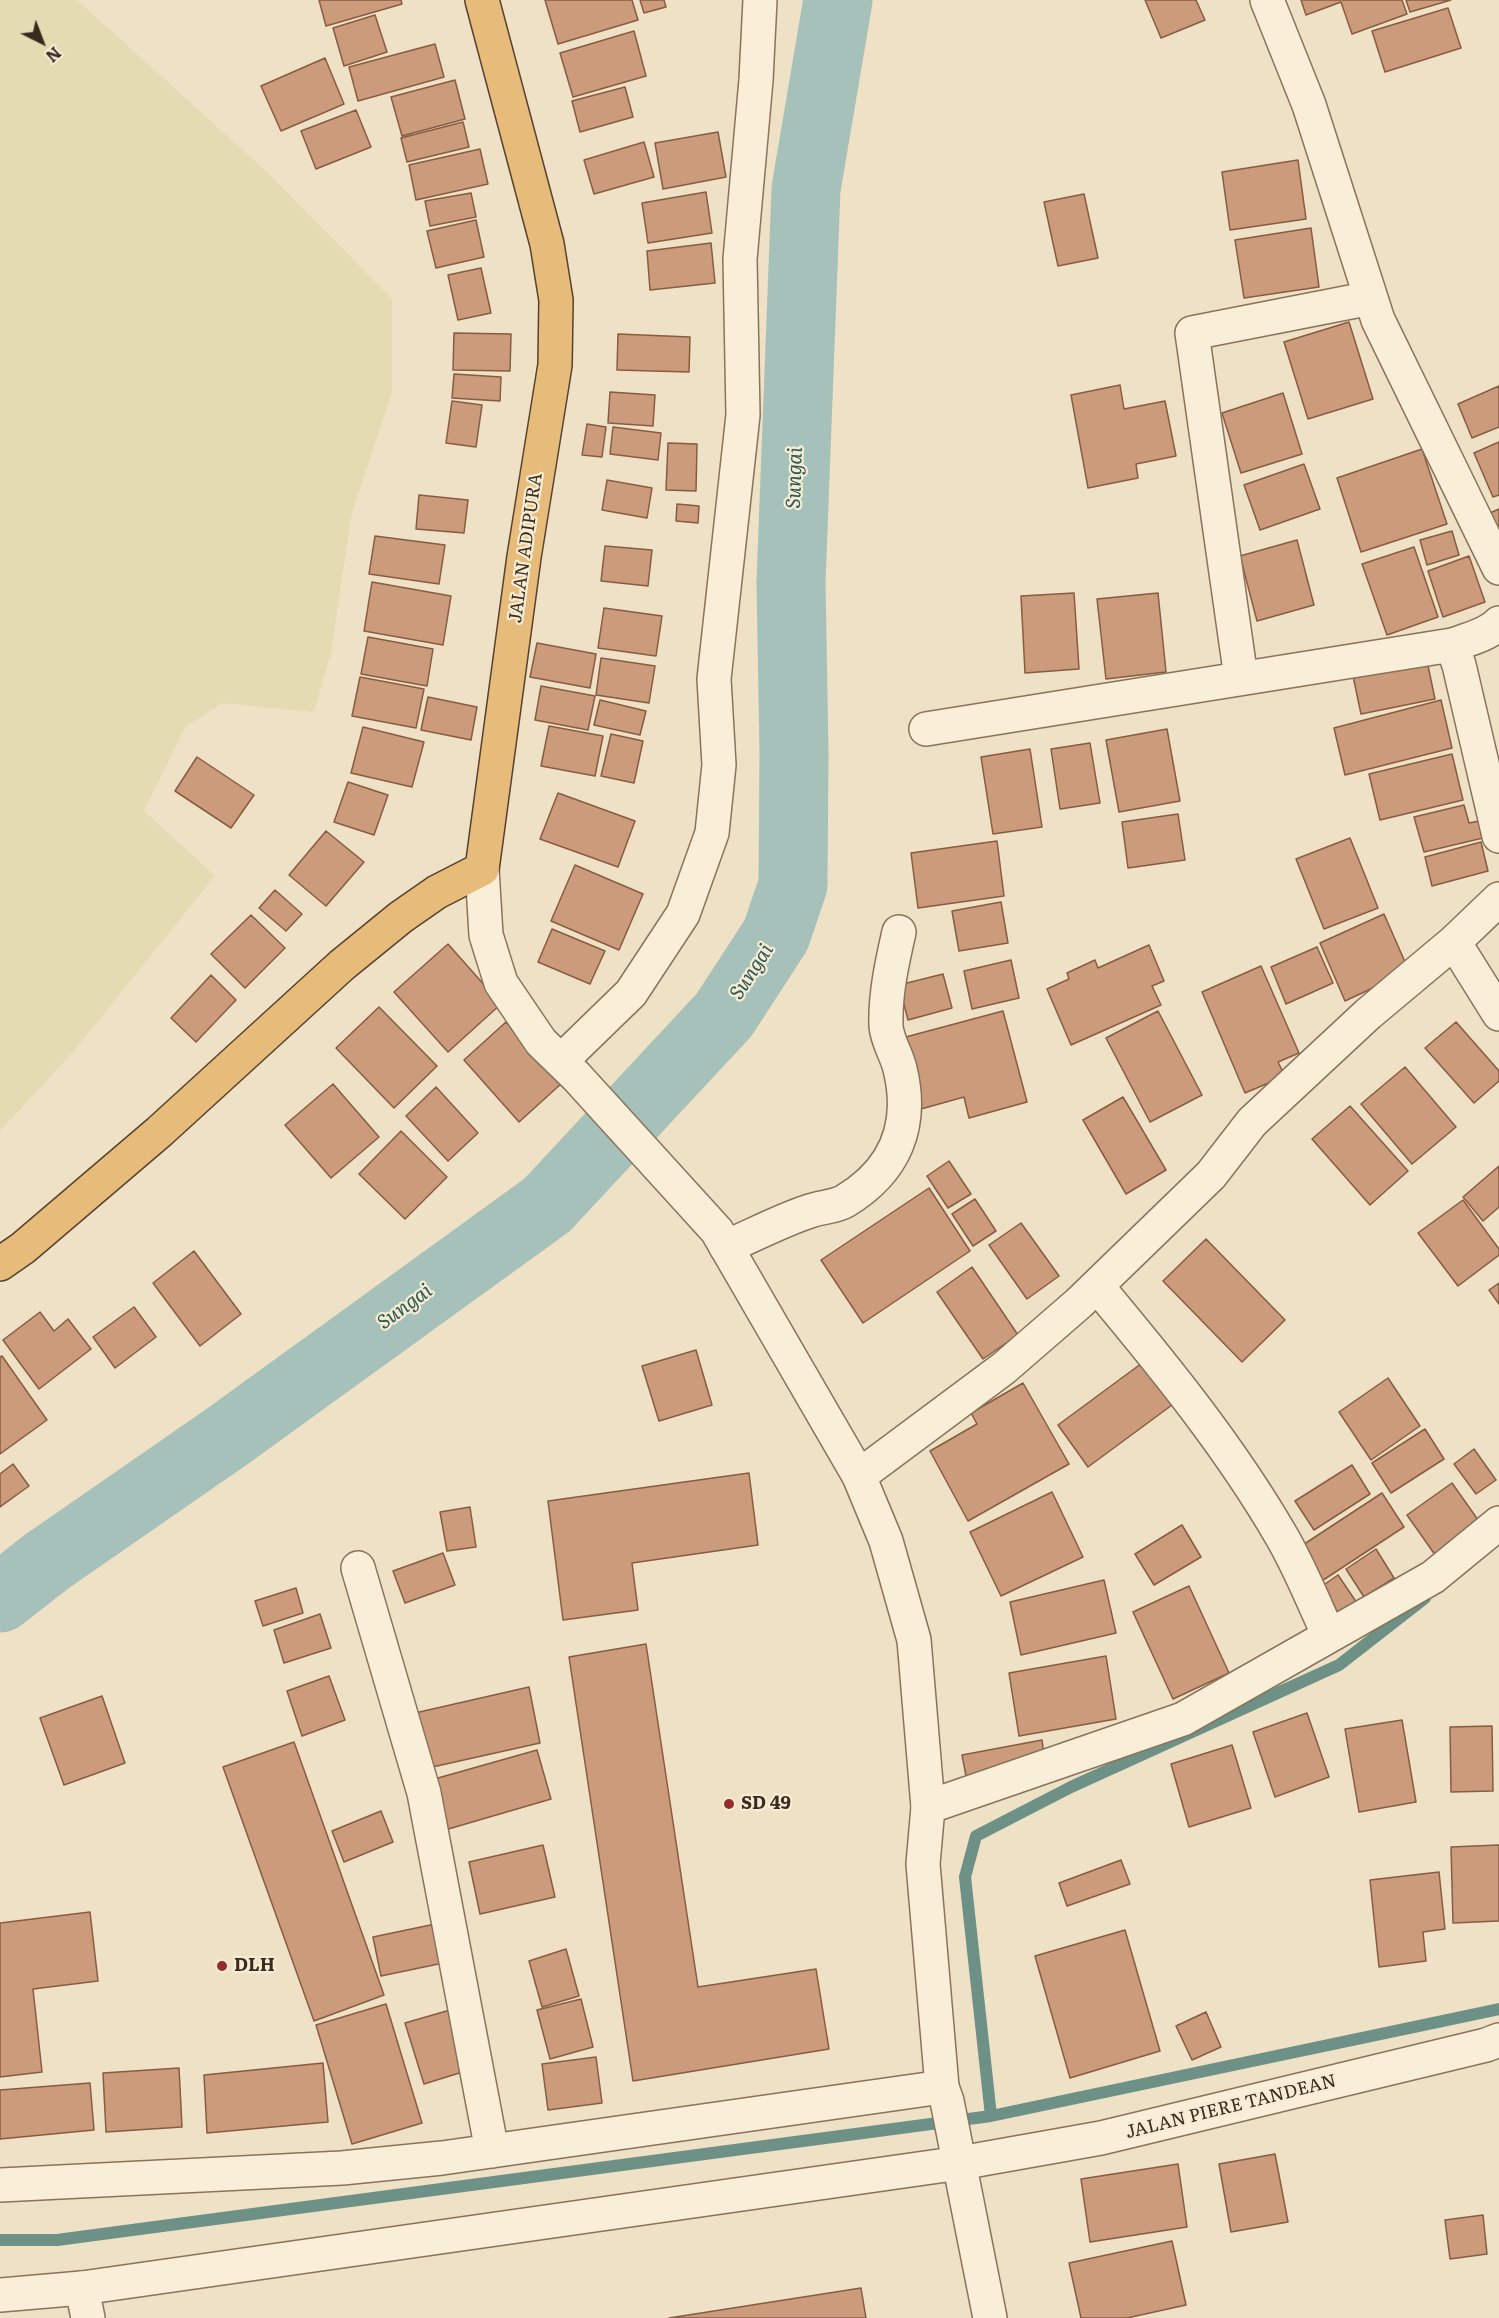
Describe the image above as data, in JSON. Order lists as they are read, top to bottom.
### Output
{
  "streets": {
    "highway": ["JALAN ADIPURA"],
    "street": ["JALAN PIERE TANDEAN"]
  },
  "crossings": [
    ["JALAN ADIPURA", "JALAN PIERE TANDEAN"]
  ],
  "water": ["Sungai"],
  "places": ["SD 49", "DLH"],
  "north": "bottom right"
}
